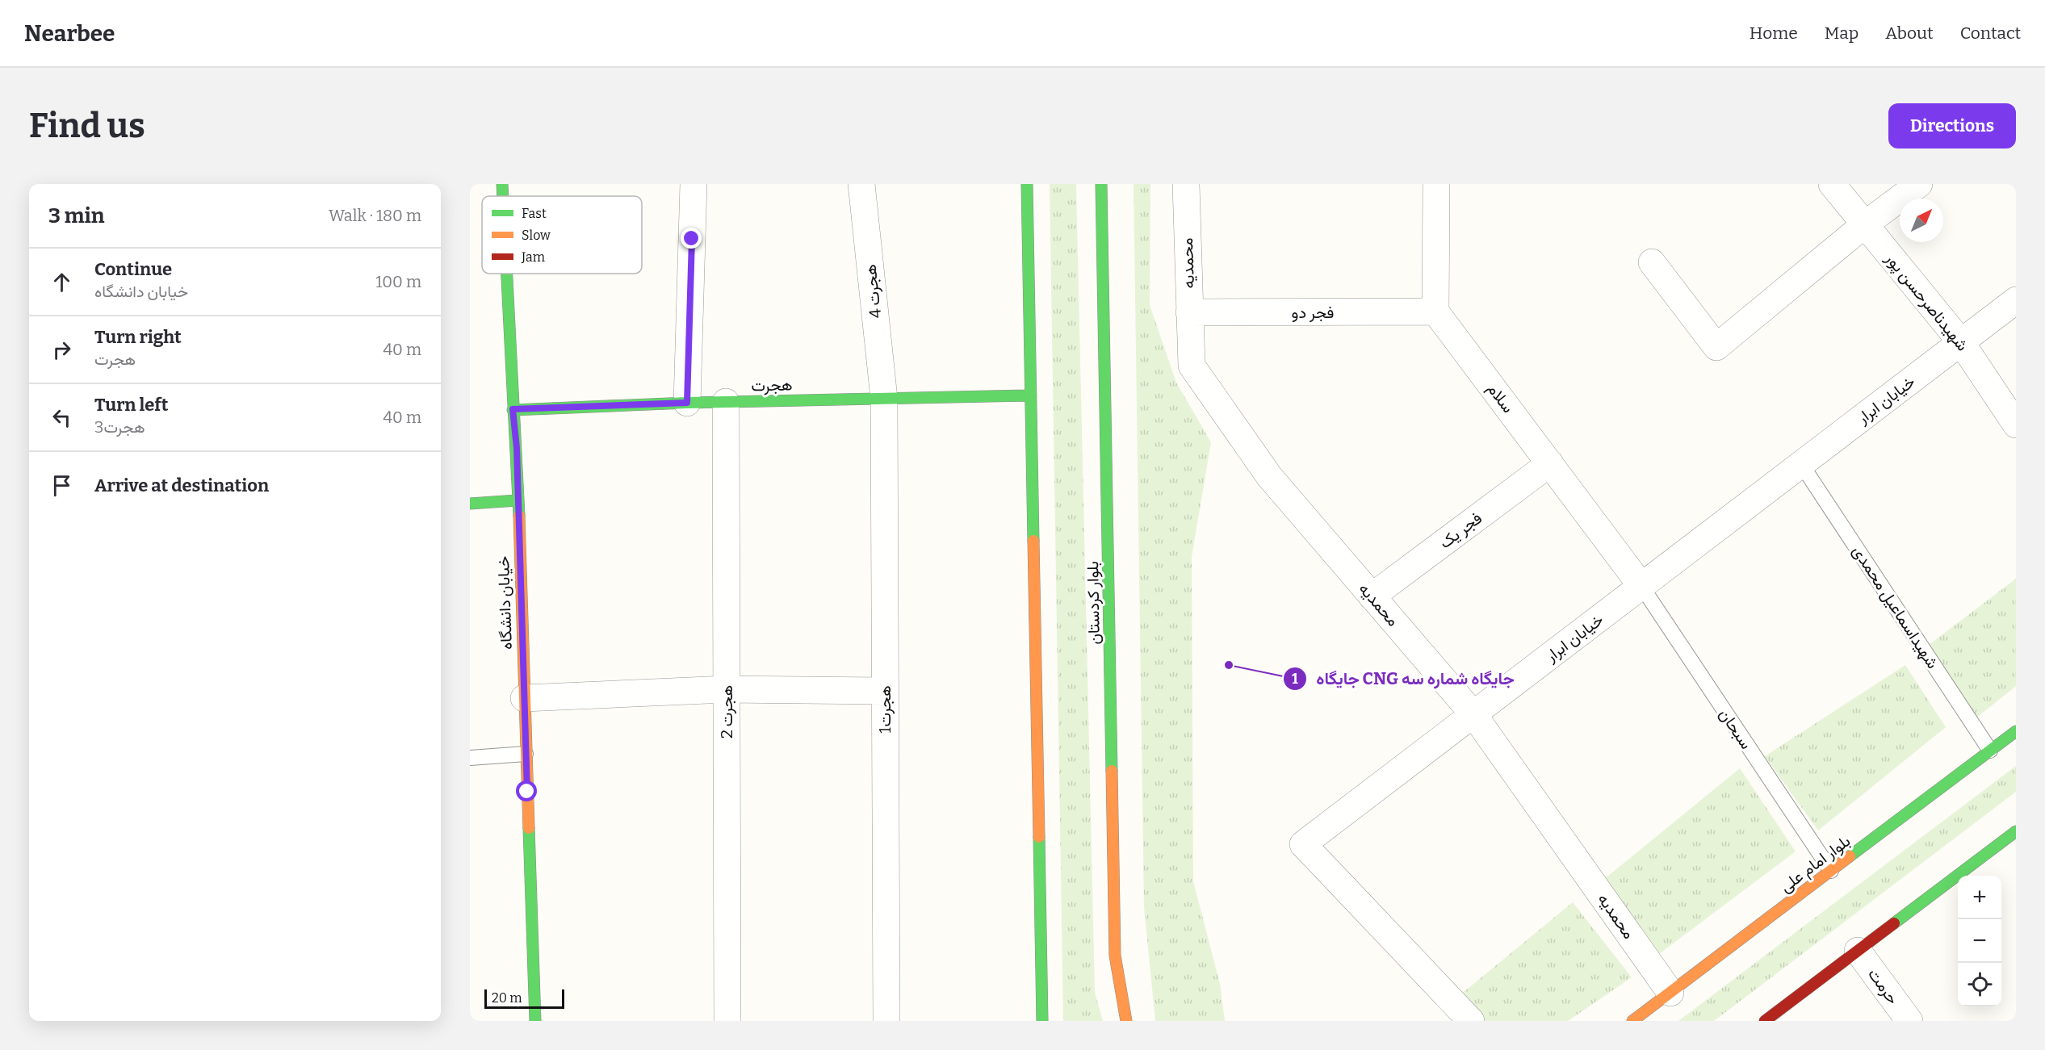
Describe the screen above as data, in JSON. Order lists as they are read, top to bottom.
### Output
{
  "streets": {
    "main road": [
      "هجرت",
      "خیابان دانشگاه",
      "بلوار کردستان",
      "بلوار امام علی"
    ],
    "street": [
      "محمدیه",
      "هجرت 4",
      "شهیدناصرحسن پور",
      "فجر دو",
      "سلام",
      "خیابان ابرار",
      "فجر یک",
      "هجرت1",
      "هجرت 2",
      "حرمت"
    ],
    "lane": ["شهیداسماعیل محمدی", "سبحان"]
  },
  "crossings": [
    ["محمدیه", "فجر دو"],
    ["محمدیه", "خیابان ابرار"],
    ["محمدیه", "فجر یک"],
    ["محمدیه", "بلوار امام علی"],
    ["هجرت 4", "هجرت"],
    ["هجرت 4", "هجرت1"],
    ["شهیدناصرحسن پور", "خیابان ابرار"],
    ["فجر دو", "سلام"],
    ["هجرت", "خیابان دانشگاه"],
    ["هجرت", "هجرت1"],
    ["هجرت", "هجرت 2"],
    ["سلام", "خیابان ابرار"],
    ["سلام", "فجر یک"],
    ["سلام", "سبحان"],
    ["خیابان ابرار", "شهیداسماعیل محمدی"],
    ["خیابان ابرار", "سبحان"],
    ["شهیداسماعیل محمدی", "بلوار امام علی"],
    ["سبحان", "بلوار امام علی"]
  ],
  "places": ["جایگاه CNG جایگاه شماره سه"],
  "legend": ["Fast", "Slow", "Jam"],
  "scale_bar": "20 m",
  "north": "top right",
  "page": {
    "header": "Nearbee",
    "nav": [
      "Home",
      "Map",
      "About",
      "Contact"
    ],
    "buttons": "Directions",
    "title": "Find us",
    "heading": ["3 min", "Walk · 180 m"],
    "list": [
      ["Continue", "خیابان دانشگاه", "100 m"],
      ["Turn right", "هجرت", "40 m"],
      ["Turn left", "هجرت3", "40 m"],
      "Arrive at destination"
    ],
    "map_buttons": ["+", "−"],
    "scale": "20 m"
  }
}
